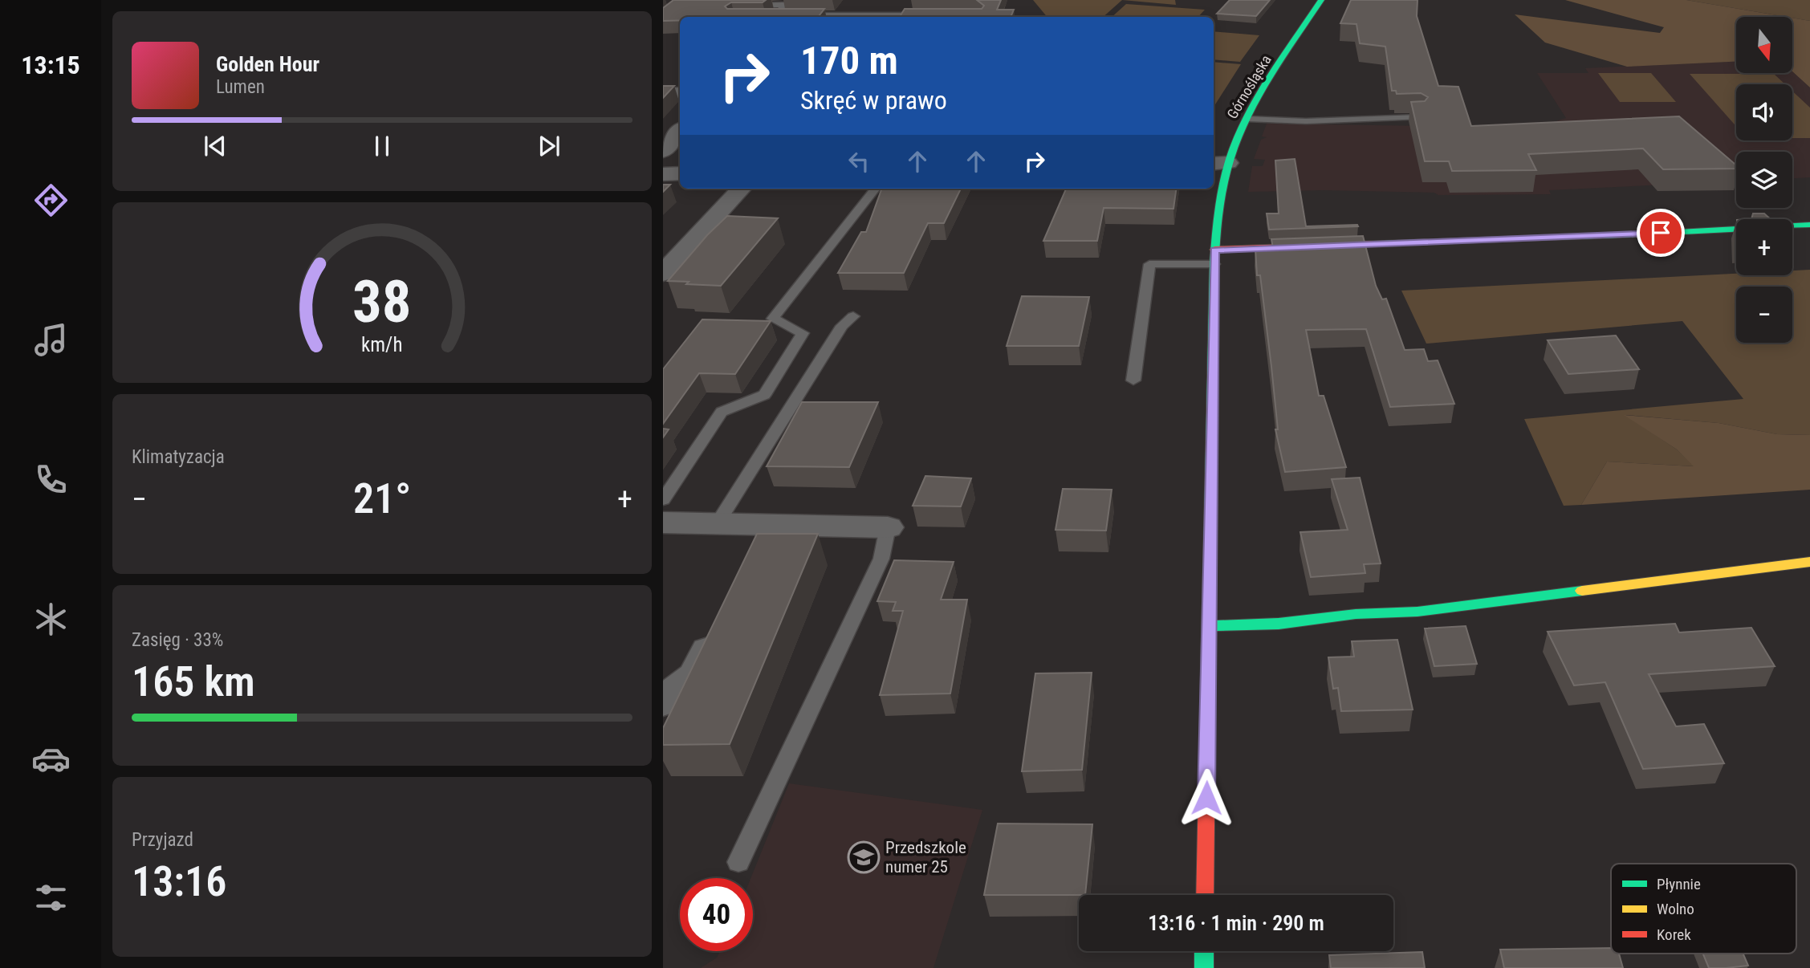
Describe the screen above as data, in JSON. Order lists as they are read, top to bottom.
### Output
{
  "streets": {
    "street": ["Górnośląska"]
  },
  "places": {
    "school or university": ["Przedszkole numer 25"]
  },
  "legend": ["Płynnie", "Wolno", "Korek"],
  "north": "bottom",
  "page": {
    "tabs": "13:15",
    "map_buttons": ["+", "−"],
    "turn": ["170 m", "Skręć w prawo"],
    "song": ["Golden Hour", "Lumen"],
    "tile": [
      "Klimatyzacja",
      ["Zasięg · 33%", "165 km"],
      ["Przyjazd", "13:16"]
    ],
    "heat": ["−", "21°", "+"],
    "limit": "40",
    "trip": "13:16 · 1 min · 290 m",
    "gauge": ["38", "km/h"]
  }
}
